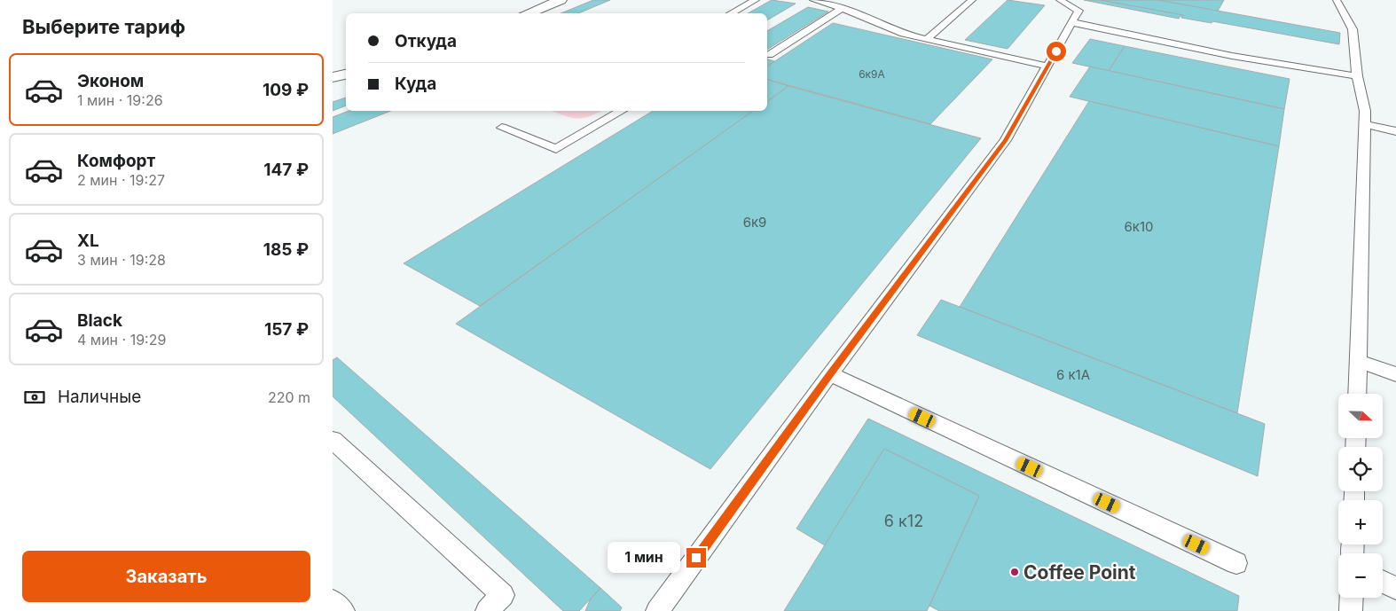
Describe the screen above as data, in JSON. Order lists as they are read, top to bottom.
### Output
{
  "places": ["Coffee Point"],
  "house_numbers": [
    "6к9А",
    "6к9",
    "6к10",
    "6 к1А",
    "6 к12"
  ],
  "north": "right",
  "page": {
    "heading": "Выберите тариф",
    "banner": ["Откуда", "Куда"],
    "list": [
      {
        "name": "Эконом",
        "note": "1 мин · 19:26",
        "value": "109 ₽"
      },
      {
        "name": "Комфорт",
        "note": "2 мин · 19:27",
        "value": "147 ₽"
      },
      {
        "name": "XL",
        "note": "3 мин · 19:28",
        "value": "185 ₽"
      },
      {
        "name": "Black",
        "note": "4 мин · 19:29",
        "value": "157 ₽"
      }
    ],
    "pay": ["Наличные", "220 m"],
    "map_buttons": ["+", "−"],
    "buttons": "Заказать",
    "bubble": "1 мин"
  }
}
